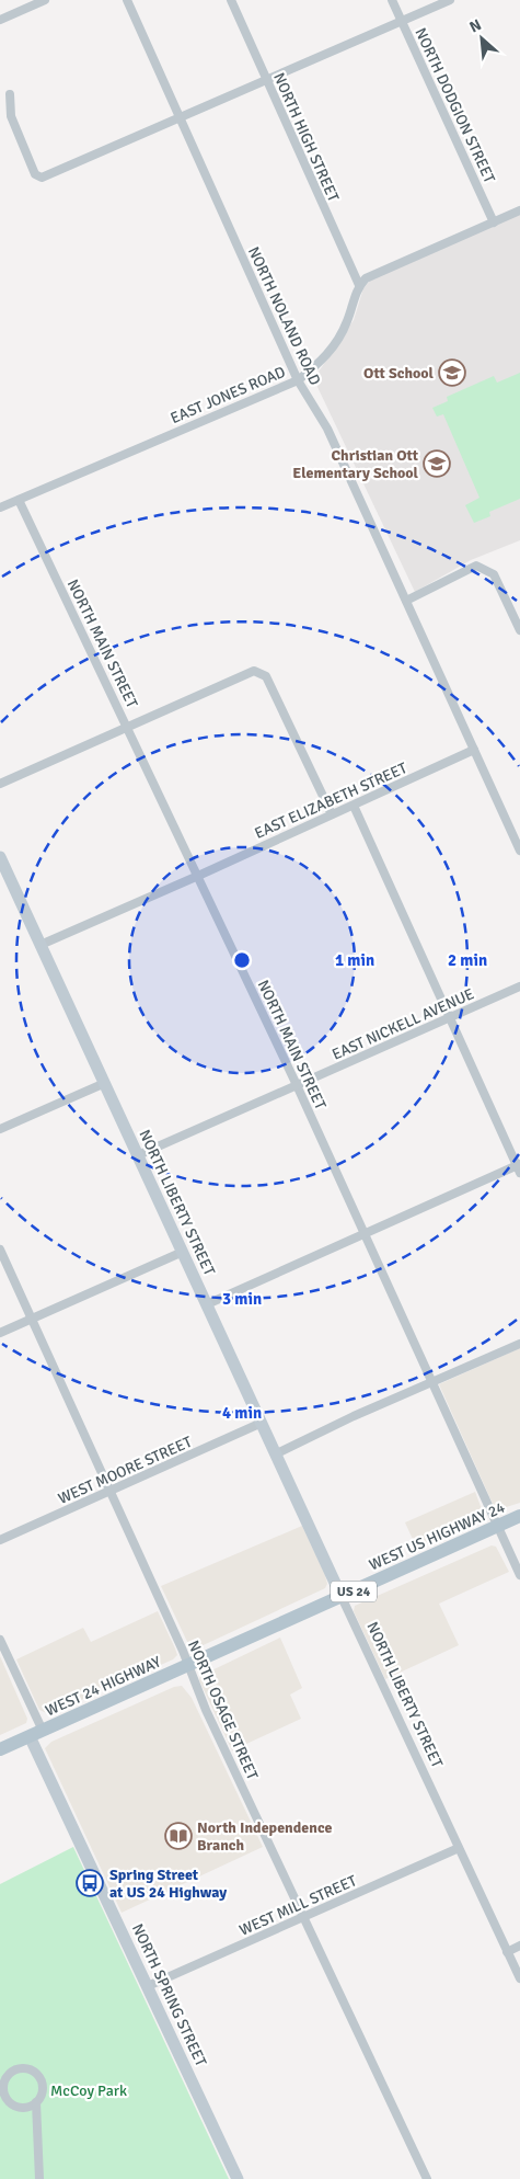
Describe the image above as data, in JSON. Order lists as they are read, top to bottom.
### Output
{
  "streets": {
    "main road": [
      "NORTH LIBERTY STREET",
      "WEST US HIGHWAY 24",
      "US 24",
      "WEST 24 HIGHWAY",
      "NORTH SPRING STREET"
    ],
    "street": [
      "NORTH DODGION STREET",
      "NORTH HIGH STREET",
      "NORTH NOLAND ROAD",
      "EAST JONES ROAD",
      "NORTH MAIN STREET",
      "EAST ELIZABETH STREET",
      "EAST NICKELL AVENUE",
      "WEST MOORE STREET",
      "NORTH OSAGE STREET",
      "WEST MILL STREET"
    ]
  },
  "crossings": [
    ["NORTH HIGH STREET", "EAST JONES ROAD"],
    ["NORTH NOLAND ROAD", "EAST JONES ROAD"],
    ["NORTH NOLAND ROAD", "EAST ELIZABETH STREET"],
    ["EAST JONES ROAD", "NORTH MAIN STREET"],
    ["NORTH MAIN STREET", "EAST ELIZABETH STREET"],
    ["NORTH MAIN STREET", "EAST NICKELL AVENUE"],
    ["NORTH MAIN STREET", "WEST US HIGHWAY 24"],
    ["EAST ELIZABETH STREET", "NORTH LIBERTY STREET"],
    ["EAST NICKELL AVENUE", "NORTH LIBERTY STREET"],
    ["NORTH LIBERTY STREET", "WEST MOORE STREET"],
    ["NORTH LIBERTY STREET", "WEST US HIGHWAY 24"],
    ["NORTH LIBERTY STREET", "WEST MILL STREET"],
    ["WEST MOORE STREET", "NORTH OSAGE STREET"],
    ["WEST US HIGHWAY 24", "WEST 24 HIGHWAY"],
    ["WEST US HIGHWAY 24", "NORTH OSAGE STREET"],
    ["US 24", "WEST 24 HIGHWAY"],
    ["US 24", "NORTH SPRING STREET"],
    ["WEST 24 HIGHWAY", "NORTH OSAGE STREET"],
    ["WEST 24 HIGHWAY", "NORTH SPRING STREET"],
    ["NORTH OSAGE STREET", "WEST MILL STREET"],
    ["WEST MILL STREET", "NORTH SPRING STREET"]
  ],
  "parks": ["McCoy Park"],
  "places": {
    "school or university": ["Ott School", "Christian Ott Elementary School"],
    "library": ["North Independence Branch"],
    "bus stop": ["Spring Street at US 24 Highway"]
  },
  "north": "top left",
  "rings": [
    "1 min",
    "2 min",
    "3 min",
    "4 min"
  ]
}
